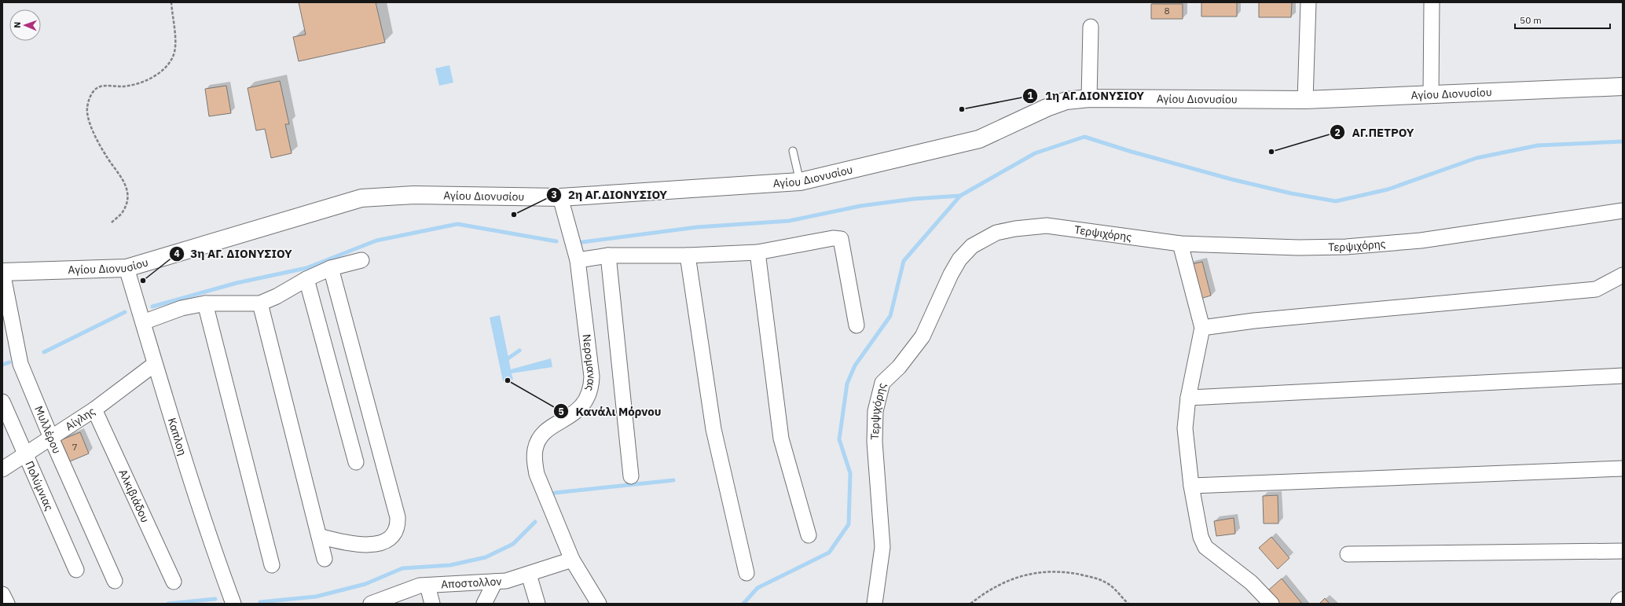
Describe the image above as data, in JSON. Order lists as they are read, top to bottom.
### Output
{
  "streets": {
    "street": [
      "Αγίου Διονυσίου",
      "Τερψιχόρης",
      "Νερομανας",
      "Αίγλης",
      "Μυλλέρου",
      "Καπλοη",
      "Πολύμνιας",
      "Αλκιβιάδου",
      "Αποστολλον"
    ]
  },
  "crossings": [
    ["Αγίου Διονυσίου", "Νερομανας"],
    ["Αγίου Διονυσίου", "Μυλλέρου"],
    ["Αγίου Διονυσίου", "Καπλοη"],
    ["Νερομανας", "Αποστολλον"],
    ["Αίγλης", "Μυλλέρου"],
    ["Αίγλης", "Καπλοη"],
    ["Αίγλης", "Πολύμνιας"],
    ["Αίγλης", "Αλκιβιάδου"]
  ],
  "places": [
    "1η ΑΓ.ΔΙΟΝΥΣΙΟΥ",
    "ΑΓ.ΠΕΤΡΟΥ",
    "2η ΑΓ.ΔΙΟΝΥΣΙΟΥ",
    "3η ΑΓ. ΔΙΟΝΥΣΙΟΥ",
    "Κανάλι Μόρνου"
  ],
  "house_numbers": ["8", "7"],
  "scale_bar": "50 m",
  "north": "left"
}
